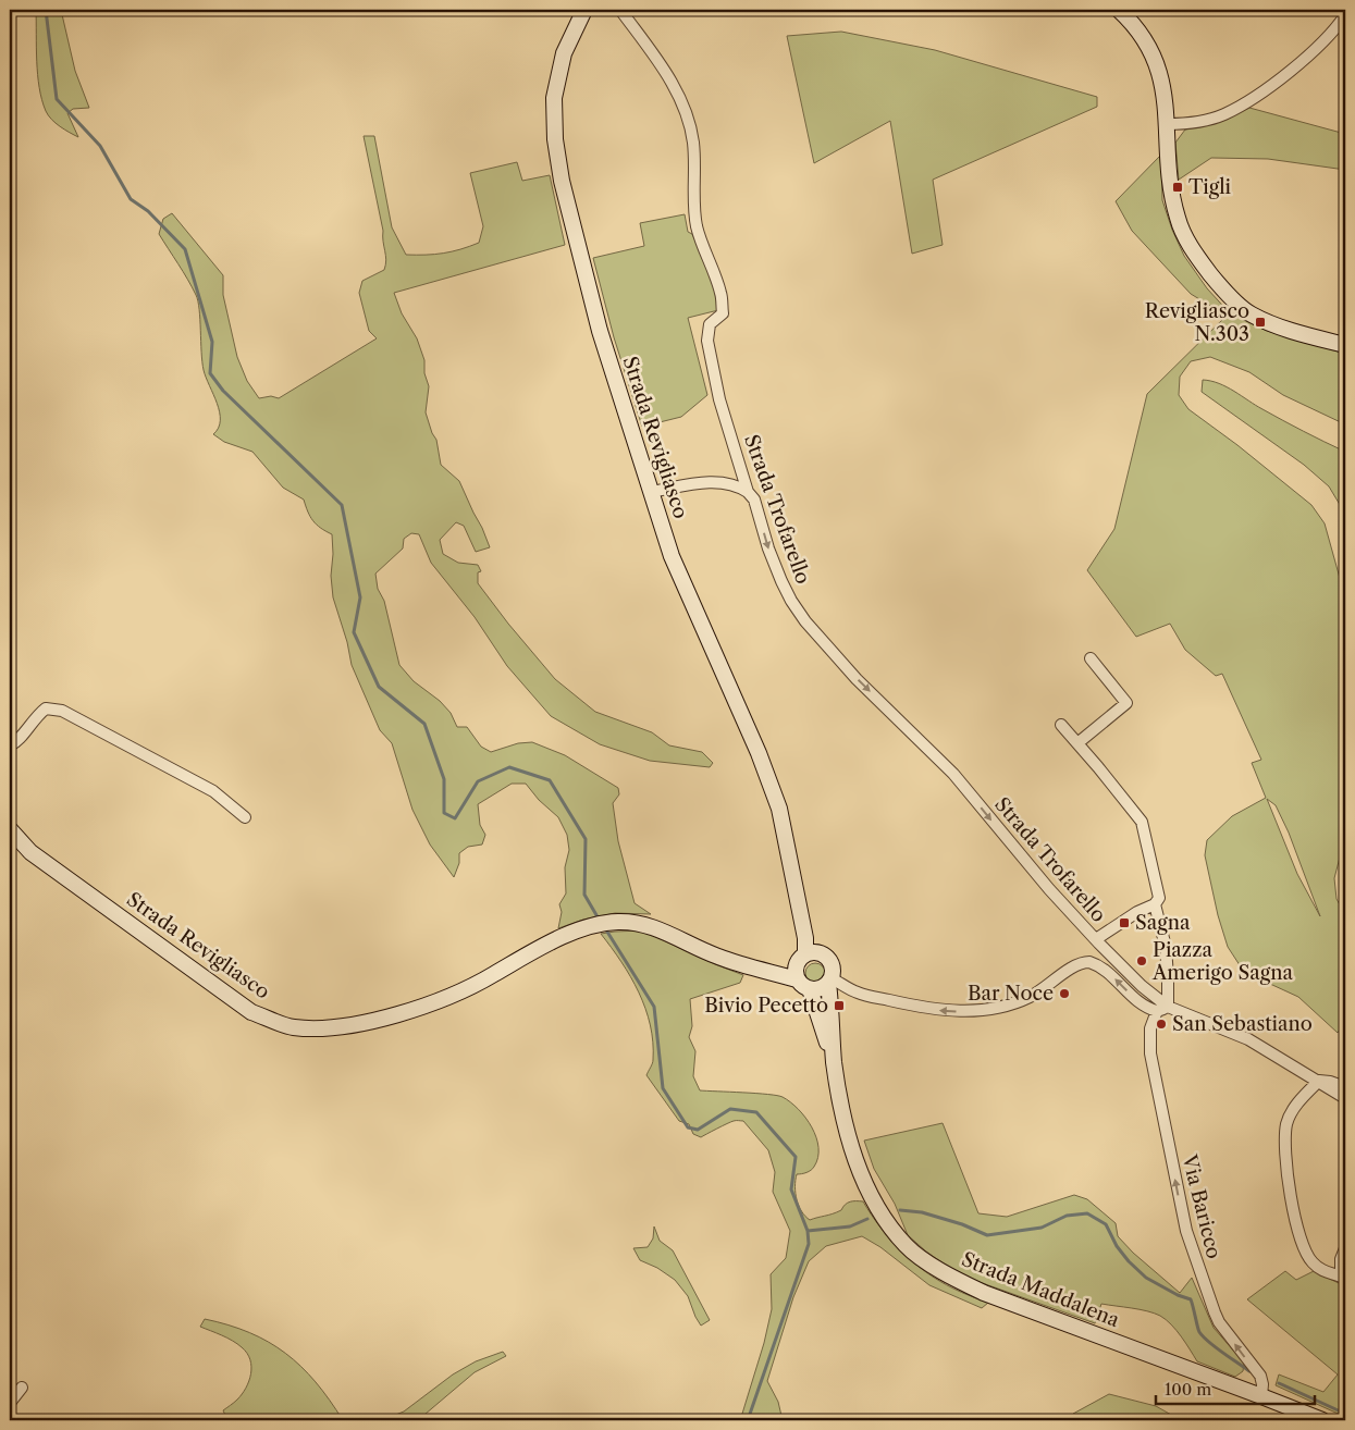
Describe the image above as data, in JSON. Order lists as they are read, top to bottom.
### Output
{
  "streets": {
    "street": [
      "Strada Revigliasco",
      "Strada Trofarello",
      "Via Baricco",
      "Strada Maddalena"
    ]
  },
  "crossings": [
    ["Strada Revigliasco", "Strada Maddalena"],
    ["Via Baricco", "Strada Maddalena"]
  ],
  "one_way": ["Strada Trofarello", "Via Baricco"],
  "places": {
    "transit": [
      "Tigli",
      "Revigliasco N.303",
      "Sagna",
      "Bivio Pecetto"
    ],
    "other": ["Piazza Amerigo Sagna", "Bar Noce", "San Sebastiano"]
  },
  "scale_bar": "100 m"
}
